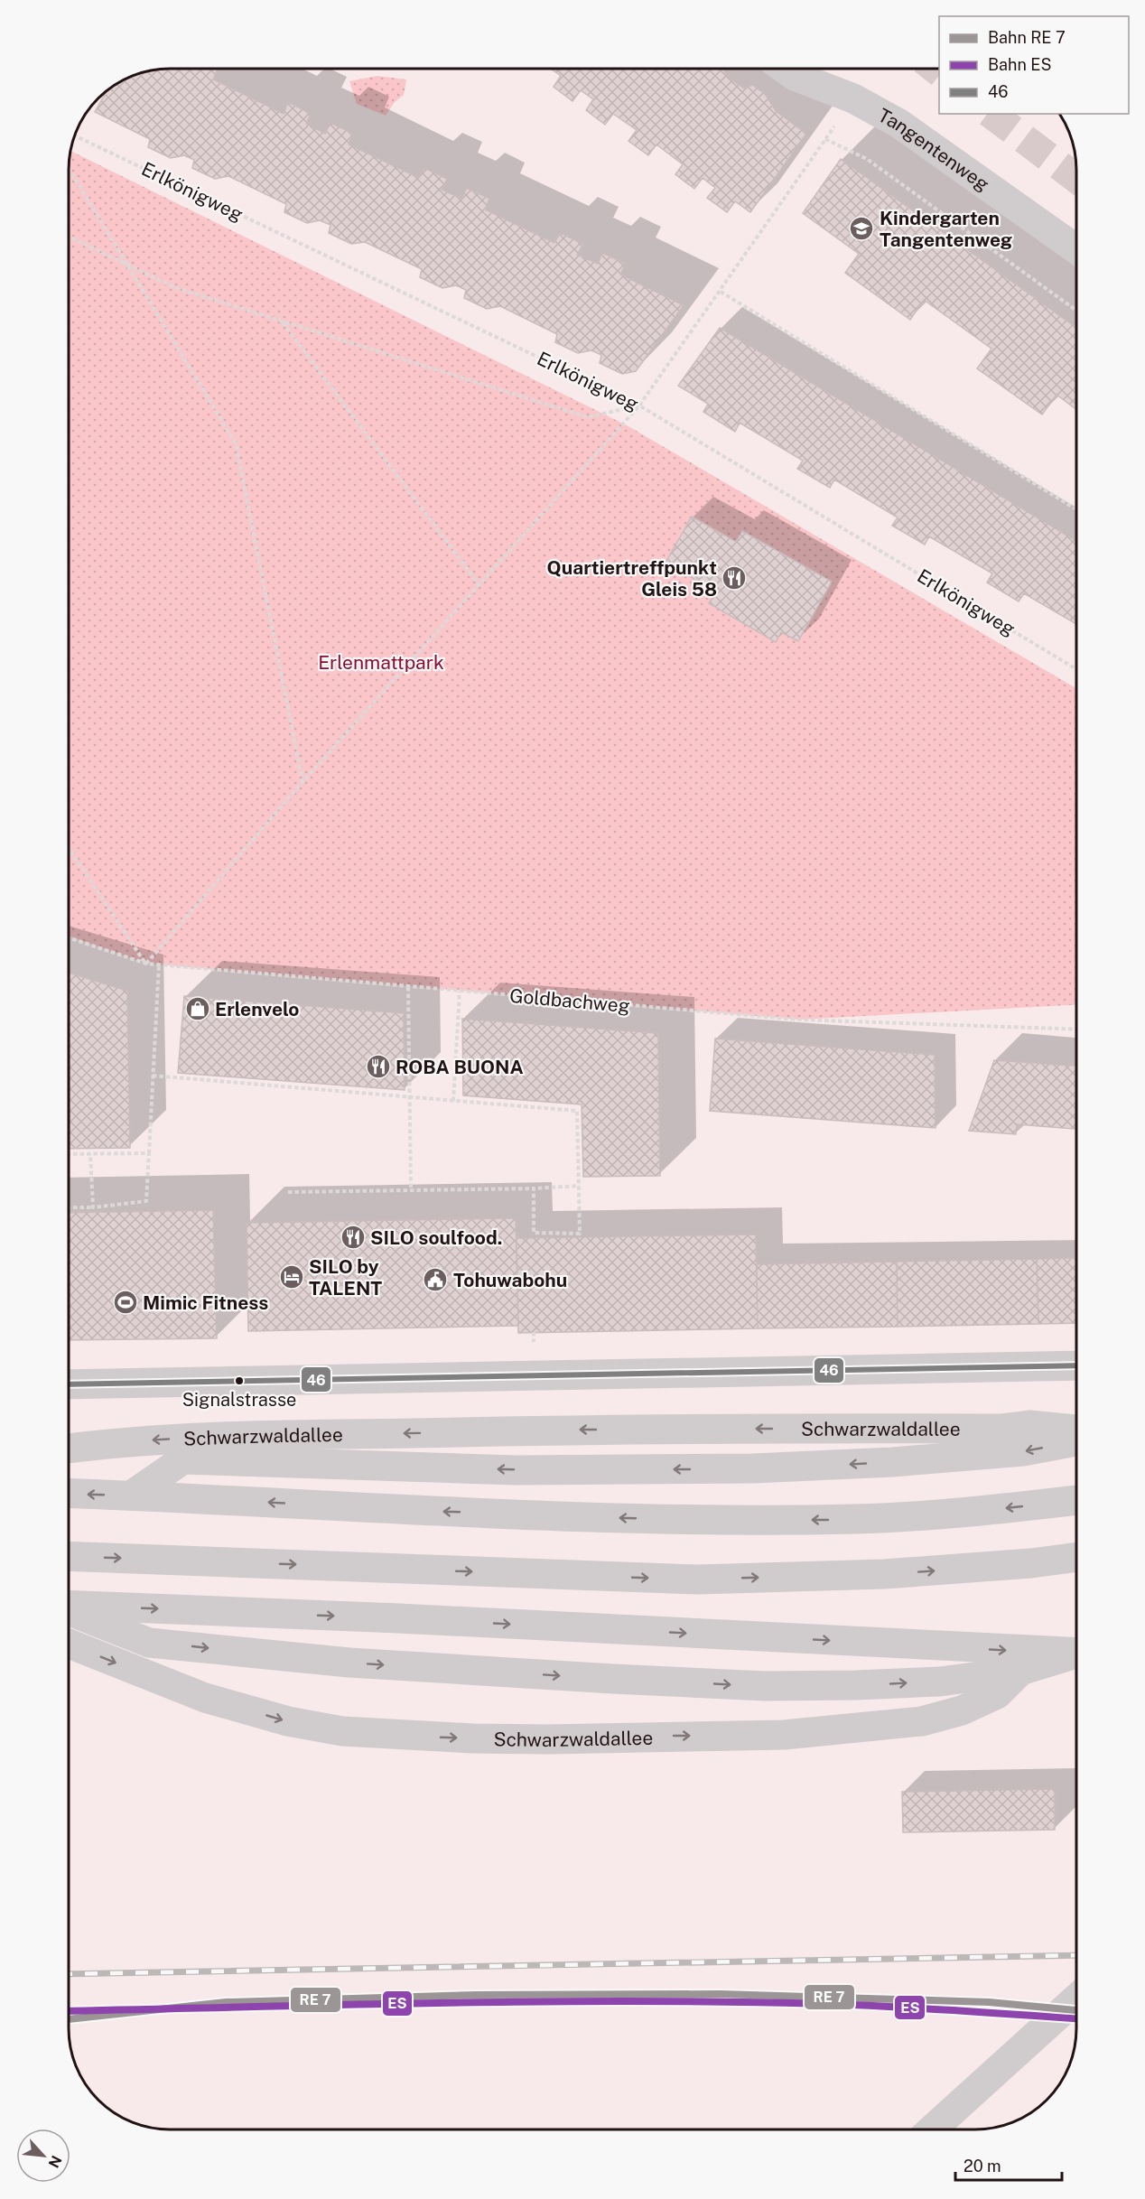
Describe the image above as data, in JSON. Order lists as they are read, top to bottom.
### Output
{
  "streets": {
    "main road": ["Tangentenweg", "Schwarzwaldallee"],
    "path": ["Erlkönigweg", "Goldbachweg"]
  },
  "parks": ["Erlenmattpark"],
  "places": {
    "school or university": ["Kindergarten Tangentenweg"],
    "restaurant": ["Quartiertreffpunkt Gleis 58", "ROBA BUONA", "SILO soulfood."],
    "shop": ["Erlenvelo"],
    "hotel": ["SILO by TALENT"],
    "public building": ["Tohuwabohu"],
    "sports": ["Mimic Fitness"],
    "other": ["Signalstrasse"]
  },
  "lines": ["transit line 46", "rail line ES"],
  "legend": ["Bahn RE 7", "Bahn ES", "46"],
  "scale_bar": "20 m",
  "north": "bottom right"
}
